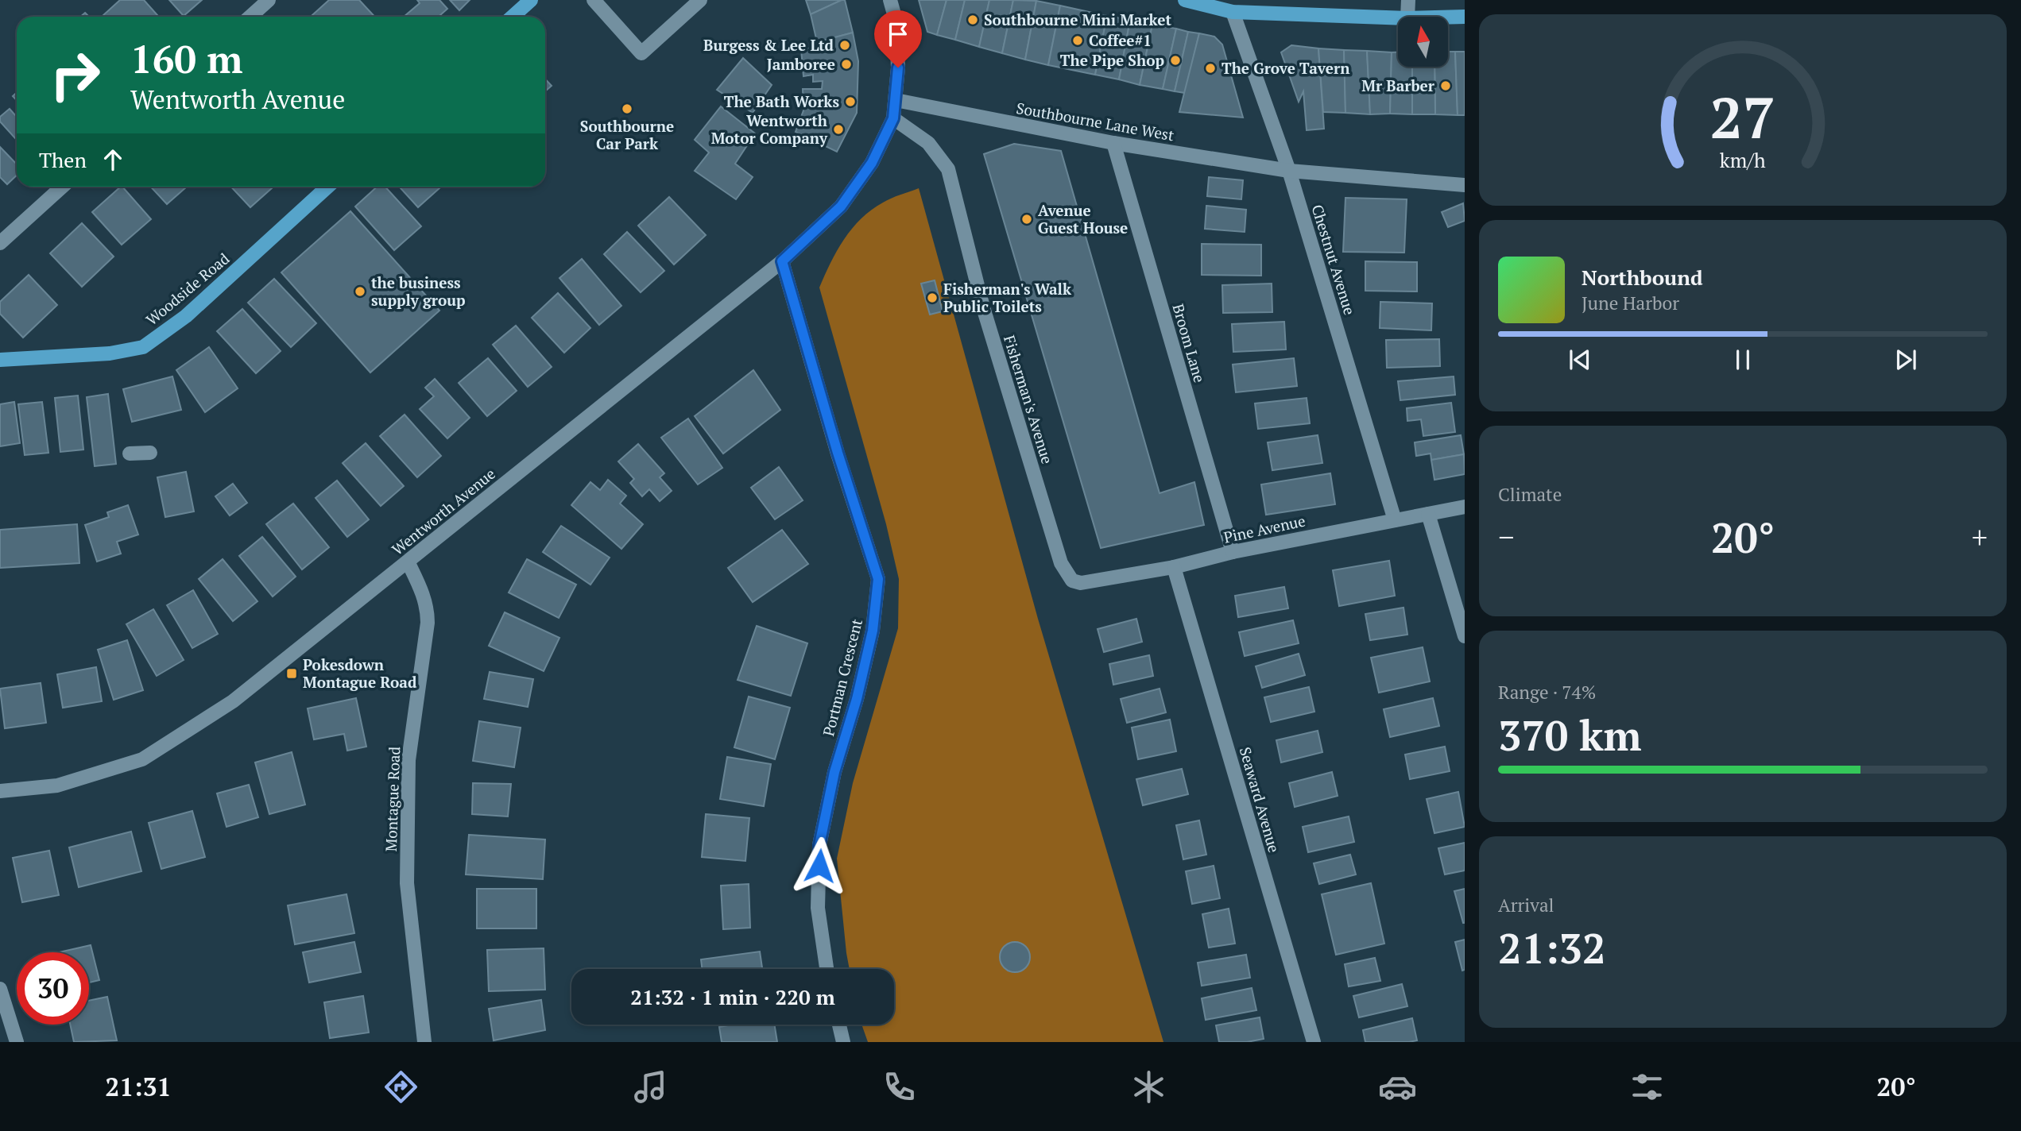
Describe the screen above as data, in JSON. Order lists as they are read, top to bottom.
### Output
{
  "streets": {
    "main road": ["Woodside Road"],
    "street": [
      "Southbourne Lane West",
      "Chestnut Avenue",
      "Broom Lane",
      "Fisherman's Avenue",
      "Wentworth Avenue",
      "Pine Avenue",
      "Portman Crescent",
      "Montague Road",
      "Seaward Avenue"
    ]
  },
  "crossings": [
    ["Southbourne Lane West", "Chestnut Avenue"],
    ["Southbourne Lane West", "Broom Lane"],
    ["Southbourne Lane West", "Wentworth Avenue"],
    ["Chestnut Avenue", "Pine Avenue"],
    ["Broom Lane", "Pine Avenue"],
    ["Fisherman's Avenue", "Wentworth Avenue"],
    ["Fisherman's Avenue", "Pine Avenue"],
    ["Wentworth Avenue", "Portman Crescent"],
    ["Wentworth Avenue", "Montague Road"],
    ["Pine Avenue", "Seaward Avenue"]
  ],
  "places": {
    "other": [
      "Southbourne Mini Market",
      "Coffee#1",
      "Burgess & Lee Ltd",
      "The Pipe Shop",
      "Jamboree",
      "The Grove Tavern",
      "Mr Barber",
      "The Bath Works",
      "Southbourne Car Park",
      "Wentworth Motor Company",
      "Avenue Guest House",
      "the business supply group",
      "Fisherman's Walk Public Toilets"
    ],
    "transit": ["Pokesdown Montague Road"]
  },
  "north": "top",
  "page": {
    "turn": ["160 m", "Wentworth Avenue"],
    "then": "Then",
    "song": ["Northbound", "June Harbor"],
    "tile": [
      "Climate",
      ["Range · 74%", "370 km"],
      ["Arrival", "21:32"]
    ],
    "heat": ["−", "20°", "+"],
    "limit": "30",
    "trip": "21:32 · 1 min · 220 m",
    "tabs": ["21:31", "20°"],
    "gauge": ["27", "km/h"]
  }
}
